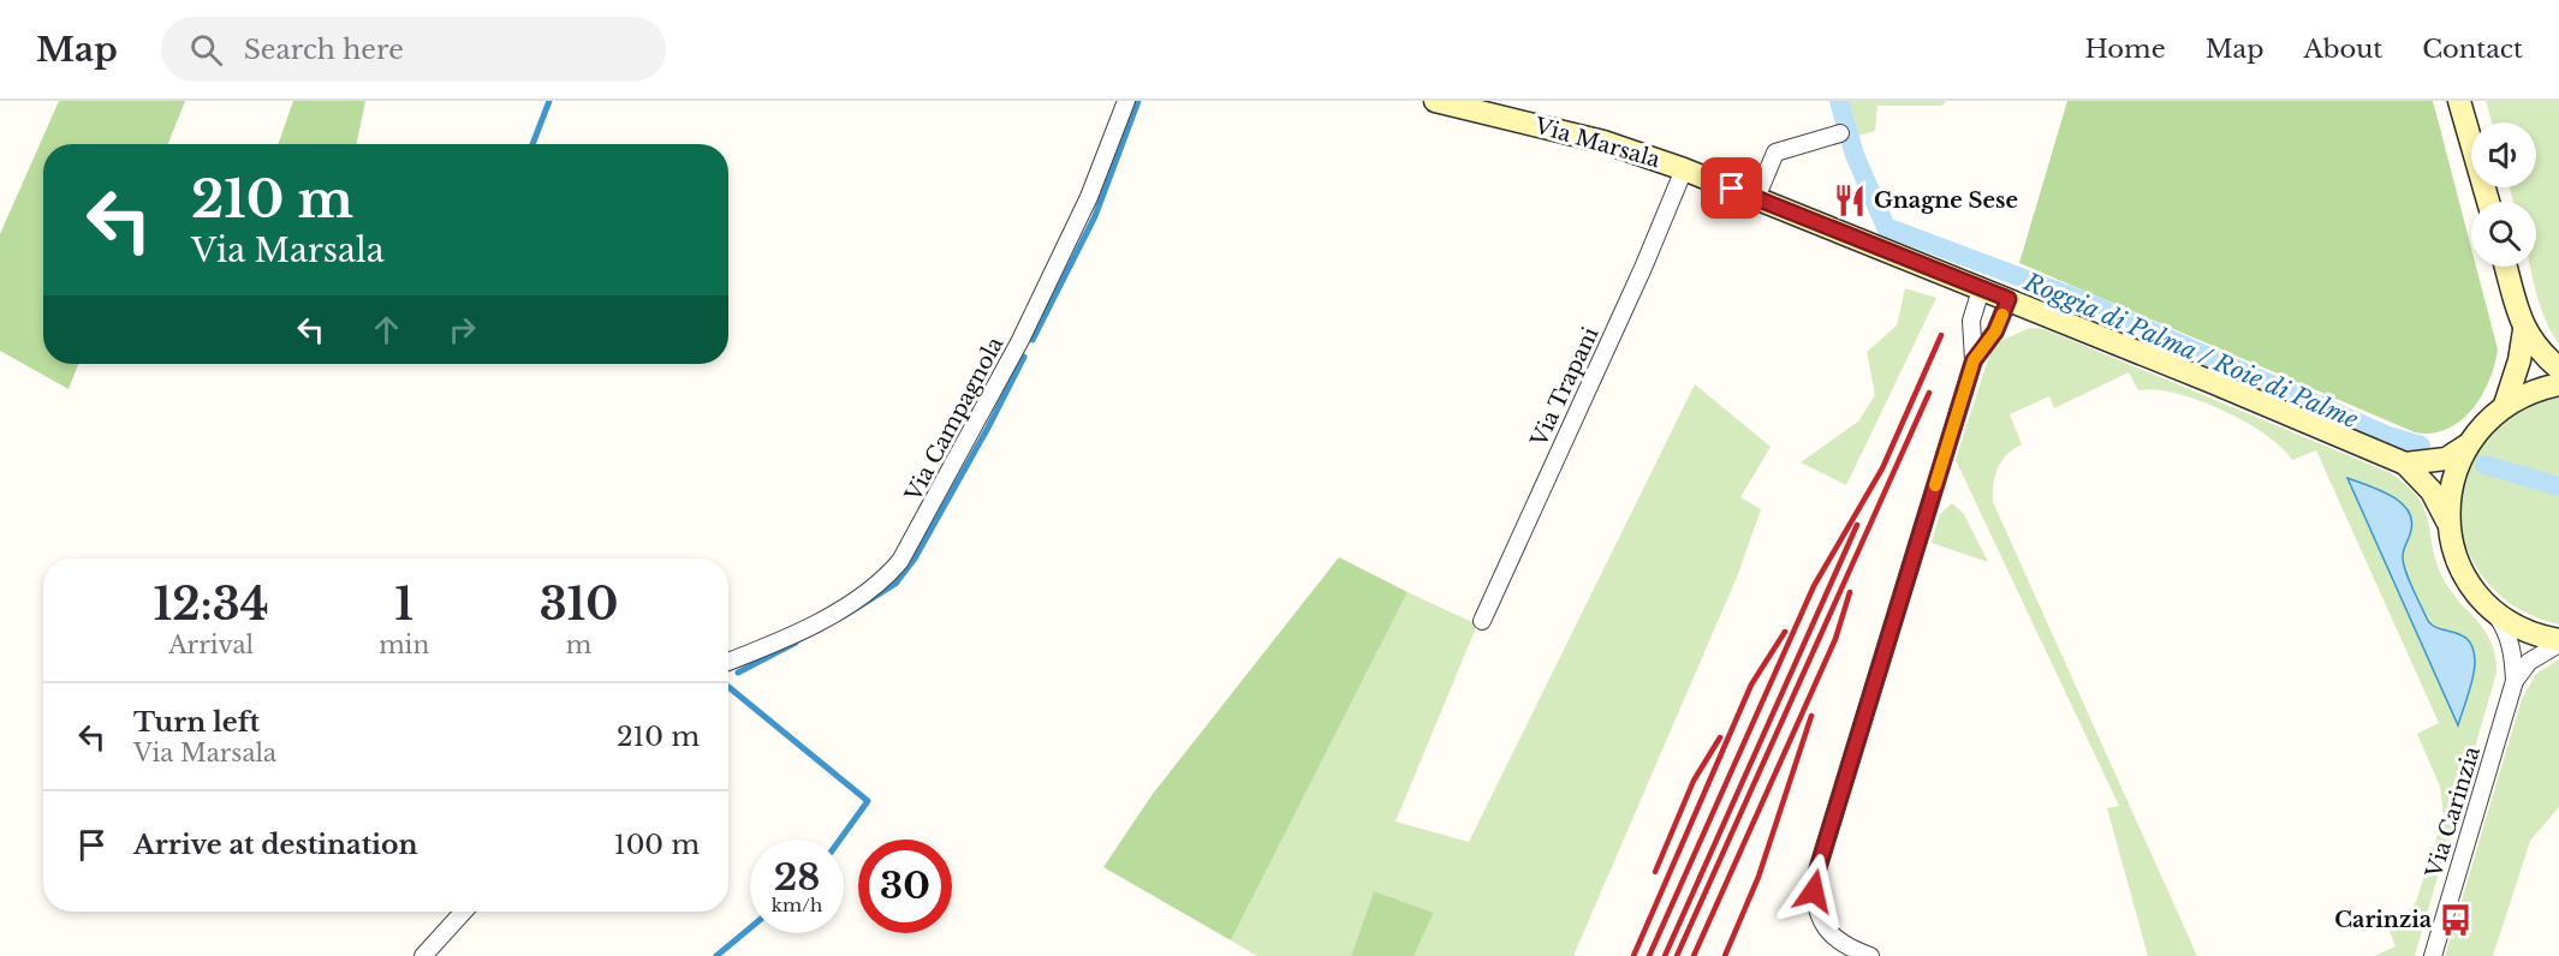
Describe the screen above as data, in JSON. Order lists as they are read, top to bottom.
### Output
{
  "streets": {
    "street": [
      "Via Marsala",
      "Via Trapani",
      "Via Campagnola",
      "Via Carinzia"
    ]
  },
  "crossings": [
    ["Via Marsala", "Via Trapani"]
  ],
  "water": ["Roggia di Palma / Roie di Palme"],
  "places": {
    "restaurant": ["Gnagne Sese"],
    "bus stop": ["Carinzia"]
  },
  "page": {
    "header": "Map",
    "search": "Search here",
    "nav": [
      "Home",
      "Map",
      "About",
      "Contact"
    ],
    "turn": ["210 m", "Via Marsala"],
    "eta": [
      "12:34",
      "Arrival",
      "1",
      "min",
      "310",
      "m"
    ],
    "list": [
      {
        "name": "Turn left",
        "note": "Via Marsala",
        "value": "210 m"
      },
      {
        "name": "Arrive at destination",
        "value": "100 m"
      }
    ],
    "speed": "28 km/h",
    "limit": "30"
  }
}
